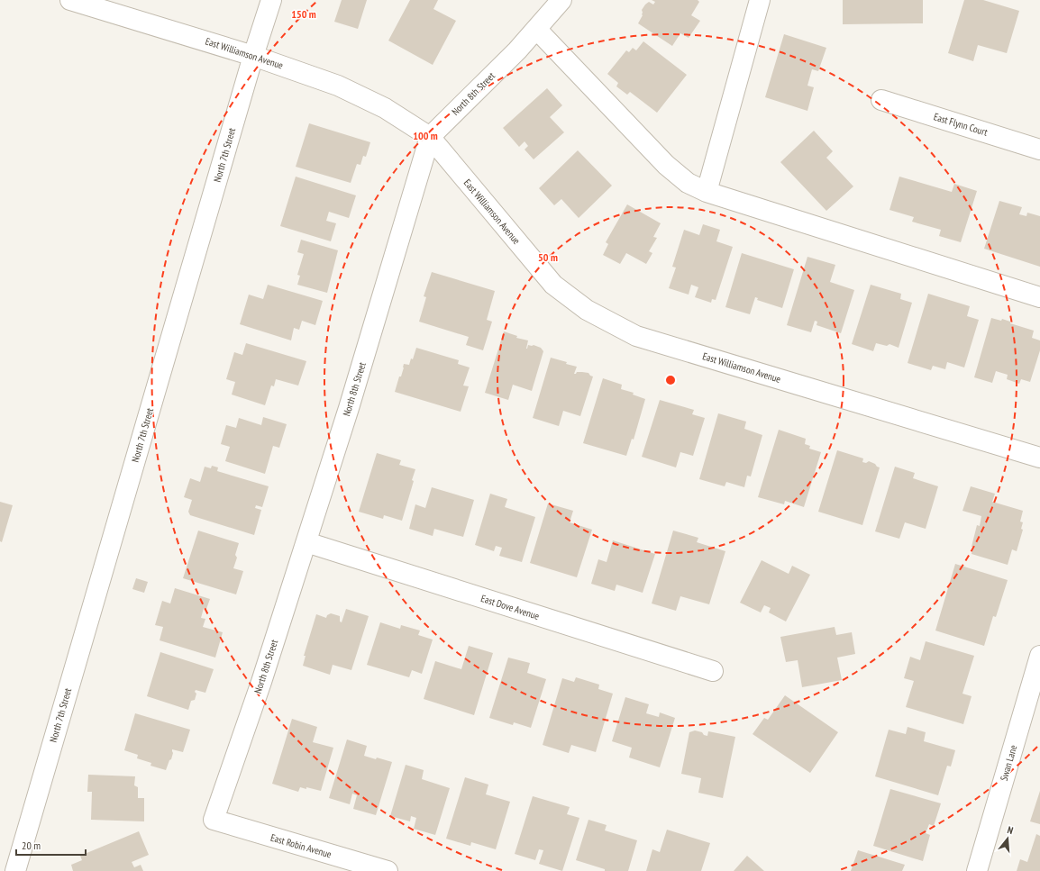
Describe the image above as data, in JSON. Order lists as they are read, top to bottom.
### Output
{
  "streets": {
    "street": [
      "East Williamson Avenue",
      "North 8th Street",
      "East Flynn Court",
      "North 7th Street",
      "East Dove Avenue",
      "Swan Lane",
      "East Robin Avenue"
    ]
  },
  "crossings": [
    ["East Williamson Avenue", "North 8th Street"],
    ["East Williamson Avenue", "North 7th Street"],
    ["North 8th Street", "East Dove Avenue"],
    ["North 8th Street", "East Robin Avenue"]
  ],
  "scale_bar": "20 m",
  "north": "top",
  "rings": ["150 m", "100 m", "50 m"]
}
